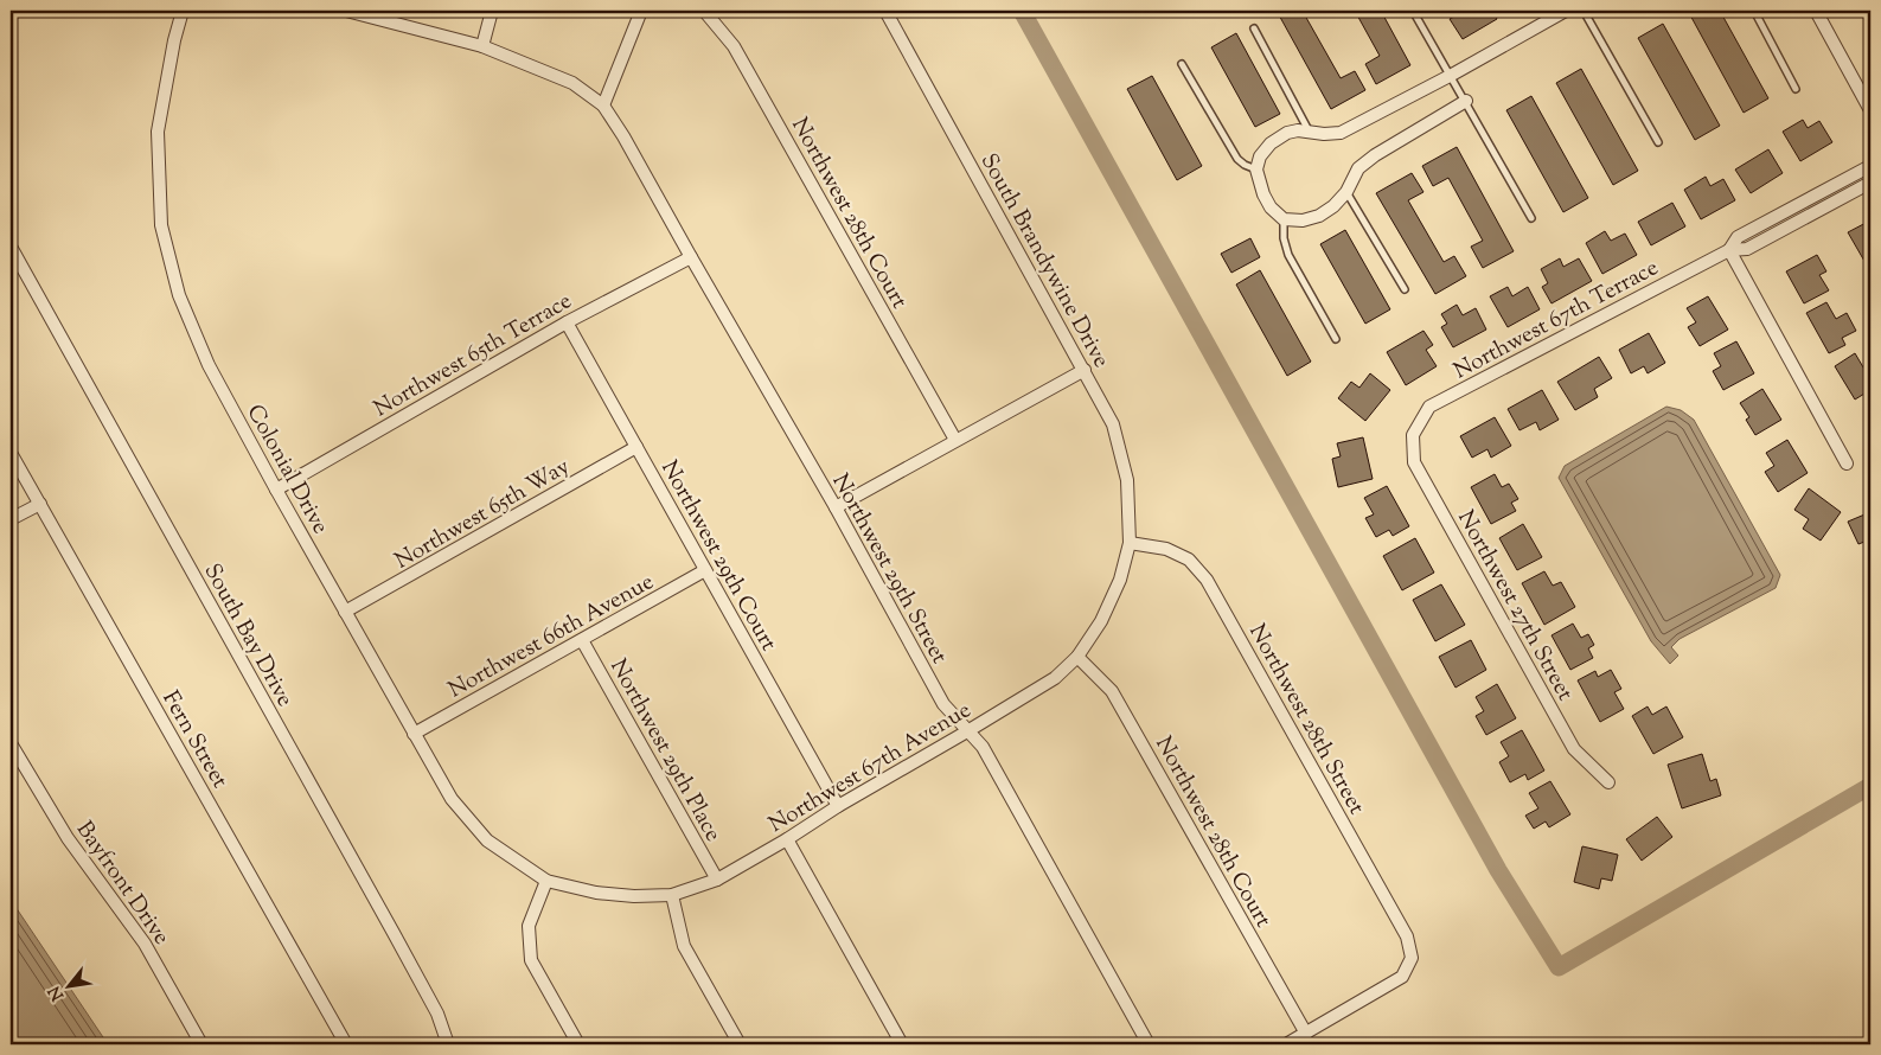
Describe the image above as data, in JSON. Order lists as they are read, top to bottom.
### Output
{
  "streets": {
    "street": [
      "Northwest 28th Court",
      "South Brandywine Drive",
      "Northwest 67th Terrace",
      "Northwest 65th Terrace",
      "Colonial Drive",
      "Northwest 65th Way",
      "Northwest 29th Court",
      "Northwest 29th Street",
      "Northwest 27th Street",
      "South Bay Drive",
      "Northwest 66th Avenue",
      "Northwest 28th Street",
      "Fern Street",
      "Northwest 29th Place",
      "Northwest 67th Avenue",
      "Bayfront Drive"
    ]
  },
  "crossings": [
    ["Northwest 28th Court", "Northwest 28th Street"],
    ["Northwest 28th Court", "Northwest 67th Avenue"],
    ["South Brandywine Drive", "Northwest 28th Street"],
    ["South Brandywine Drive", "Northwest 67th Avenue"],
    ["Northwest 67th Terrace", "Northwest 27th Street"],
    ["Northwest 65th Terrace", "Colonial Drive"],
    ["Northwest 65th Terrace", "Northwest 29th Court"],
    ["Northwest 65th Terrace", "Northwest 29th Street"],
    ["Colonial Drive", "Northwest 65th Way"],
    ["Colonial Drive", "Northwest 66th Avenue"],
    ["Colonial Drive", "Northwest 67th Avenue"],
    ["Northwest 65th Way", "Northwest 29th Court"],
    ["Northwest 29th Court", "Northwest 66th Avenue"],
    ["Northwest 29th Court", "Northwest 67th Avenue"],
    ["Northwest 29th Street", "Northwest 67th Avenue"],
    ["Northwest 66th Avenue", "Northwest 29th Place"],
    ["Northwest 28th Street", "Northwest 67th Avenue"],
    ["Northwest 29th Place", "Northwest 67th Avenue"]
  ],
  "north": "bottom left"
}
